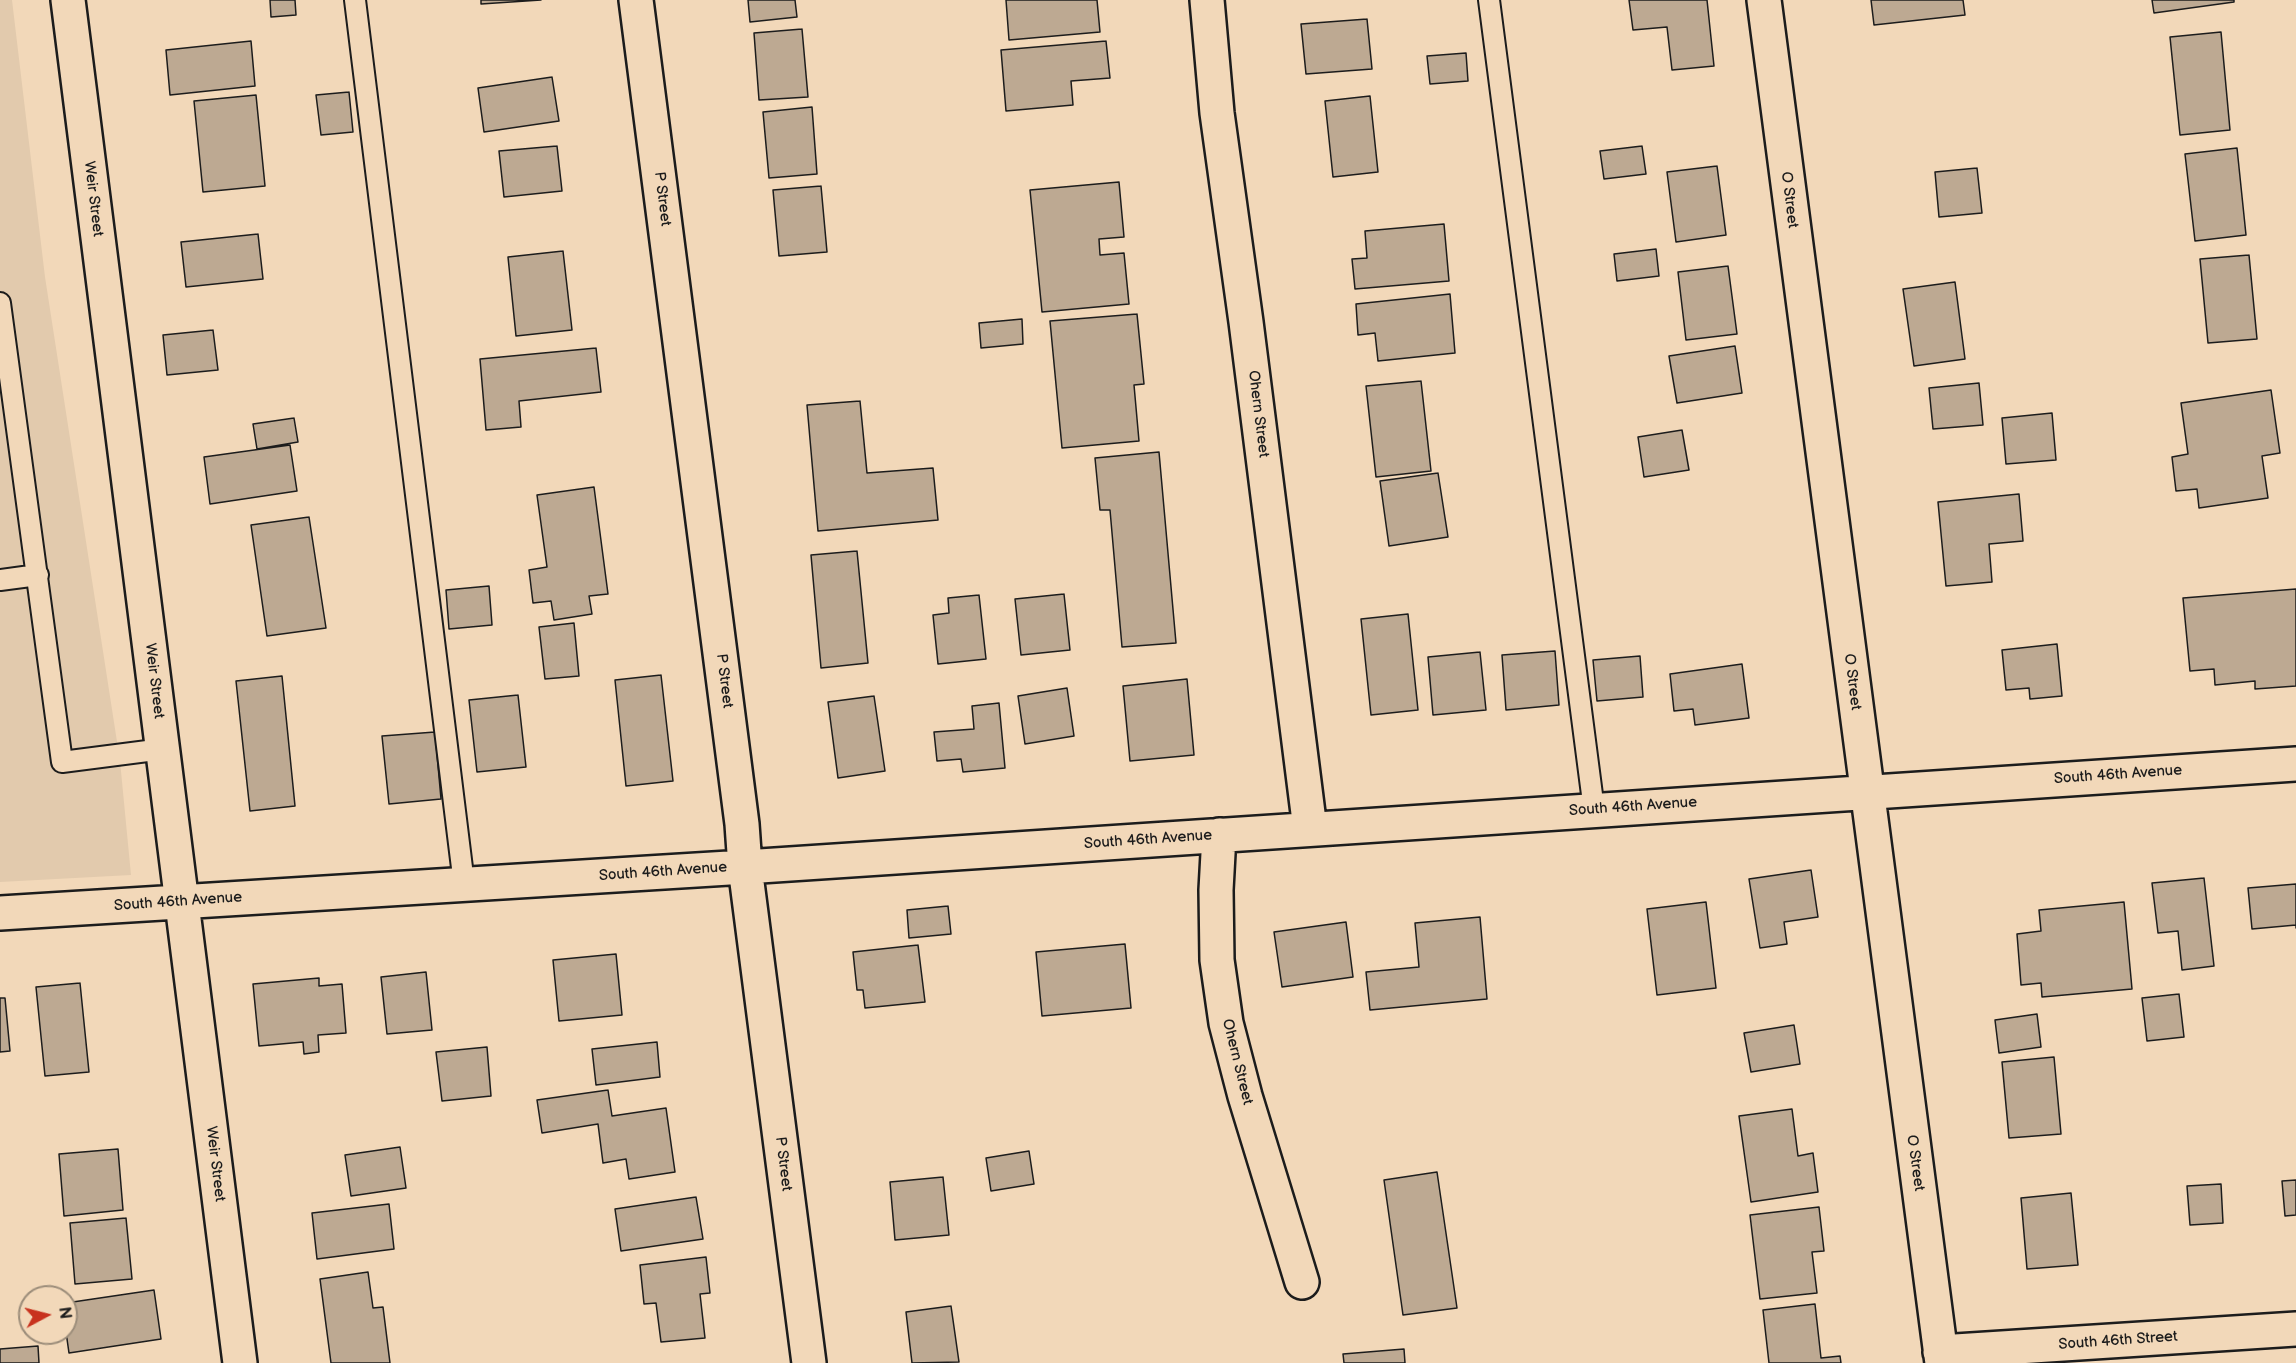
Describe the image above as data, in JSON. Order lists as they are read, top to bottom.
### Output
{
  "streets": {
    "street": [
      "Weir Street",
      "P Street",
      "O Street",
      "Ohern Street",
      "South 46th Avenue",
      "South 46th Street"
    ]
  },
  "crossings": [
    ["Weir Street", "South 46th Avenue"],
    ["P Street", "South 46th Avenue"],
    ["O Street", "South 46th Avenue"],
    ["O Street", "South 46th Street"],
    ["Ohern Street", "South 46th Avenue"]
  ],
  "north": "right"
}
